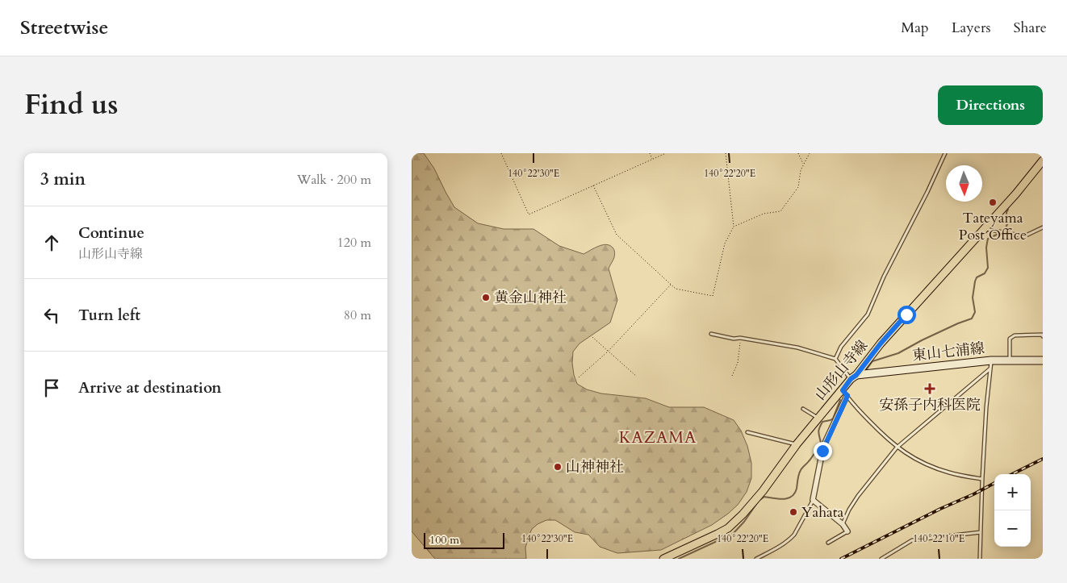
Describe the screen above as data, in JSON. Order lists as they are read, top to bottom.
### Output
{
  "streets": {
    "main road": ["東山七浦線", "山形山寺線"]
  },
  "crossings": [
    ["東山七浦線", "山形山寺線"]
  ],
  "districts": ["KAZAMA"],
  "places": {
    "other": [
      "Tateyama Post Office",
      "黄金山神社",
      "山神神社",
      "Yahata"
    ],
    "health": ["安孫子内科医院"]
  },
  "scale_bar": "100 m",
  "north": "bottom",
  "page": {
    "header": "Streetwise",
    "nav": ["Map", "Layers", "Share"],
    "title": "Find us",
    "buttons": "Directions",
    "heading": ["3 min", "Walk · 200 m"],
    "list": [
      ["Continue", "山形山寺線", "120 m"],
      ["Turn left", "80 m"],
      "Arrive at destination"
    ],
    "map_buttons": ["+", "−"],
    "scale": "100 m"
  },
  "coordinates": ["140°22'30\"E", "140°22'20\"E", "140°22'10\"E"]
}
